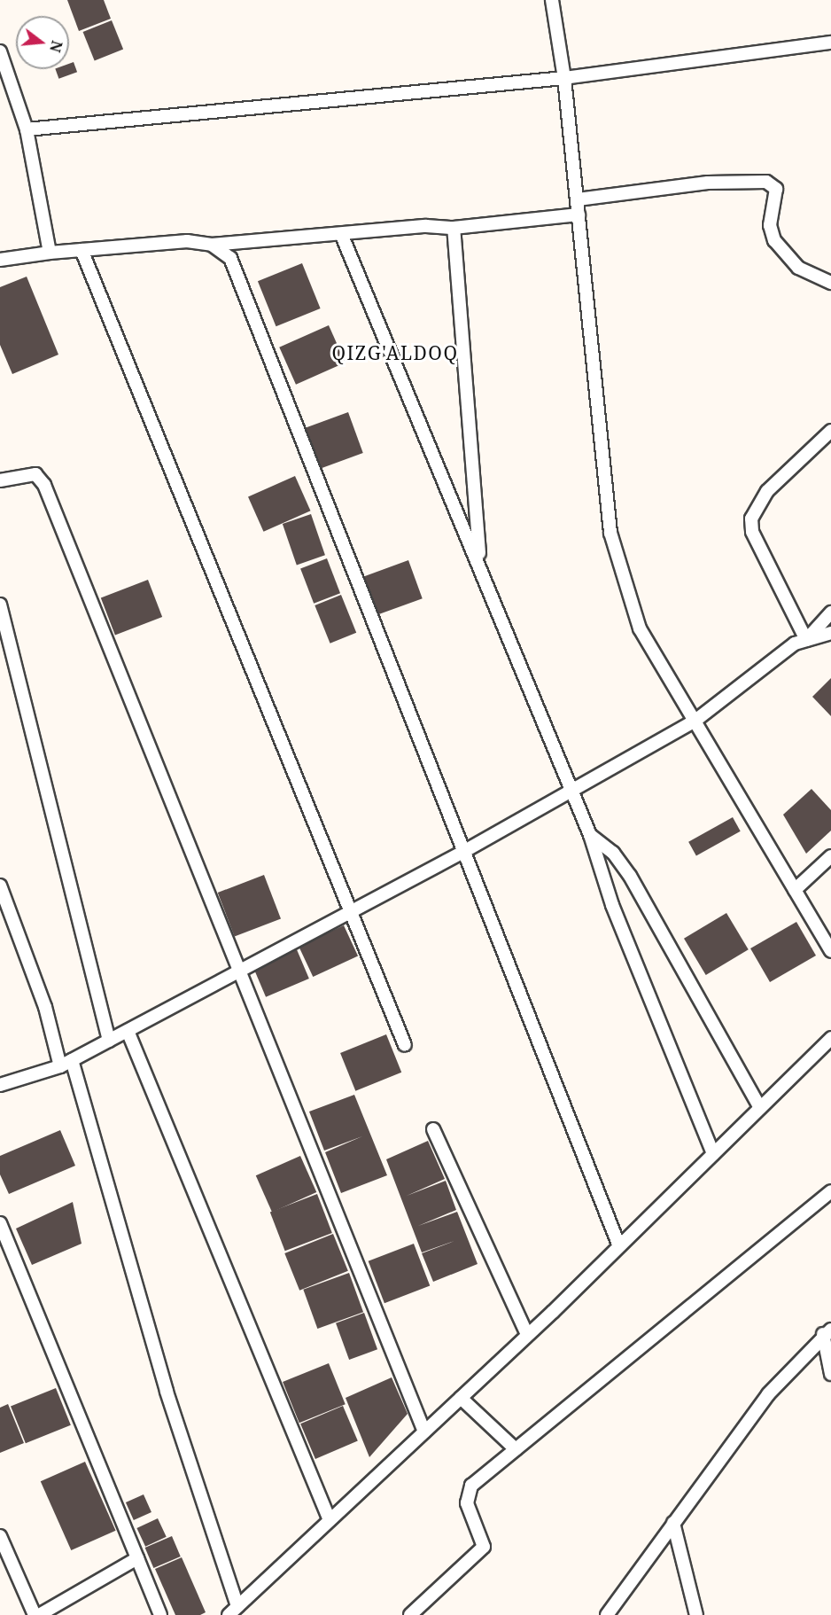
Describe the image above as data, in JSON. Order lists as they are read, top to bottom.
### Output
{
  "districts": ["QIZG'ALDOQ"],
  "north": "right"
}
